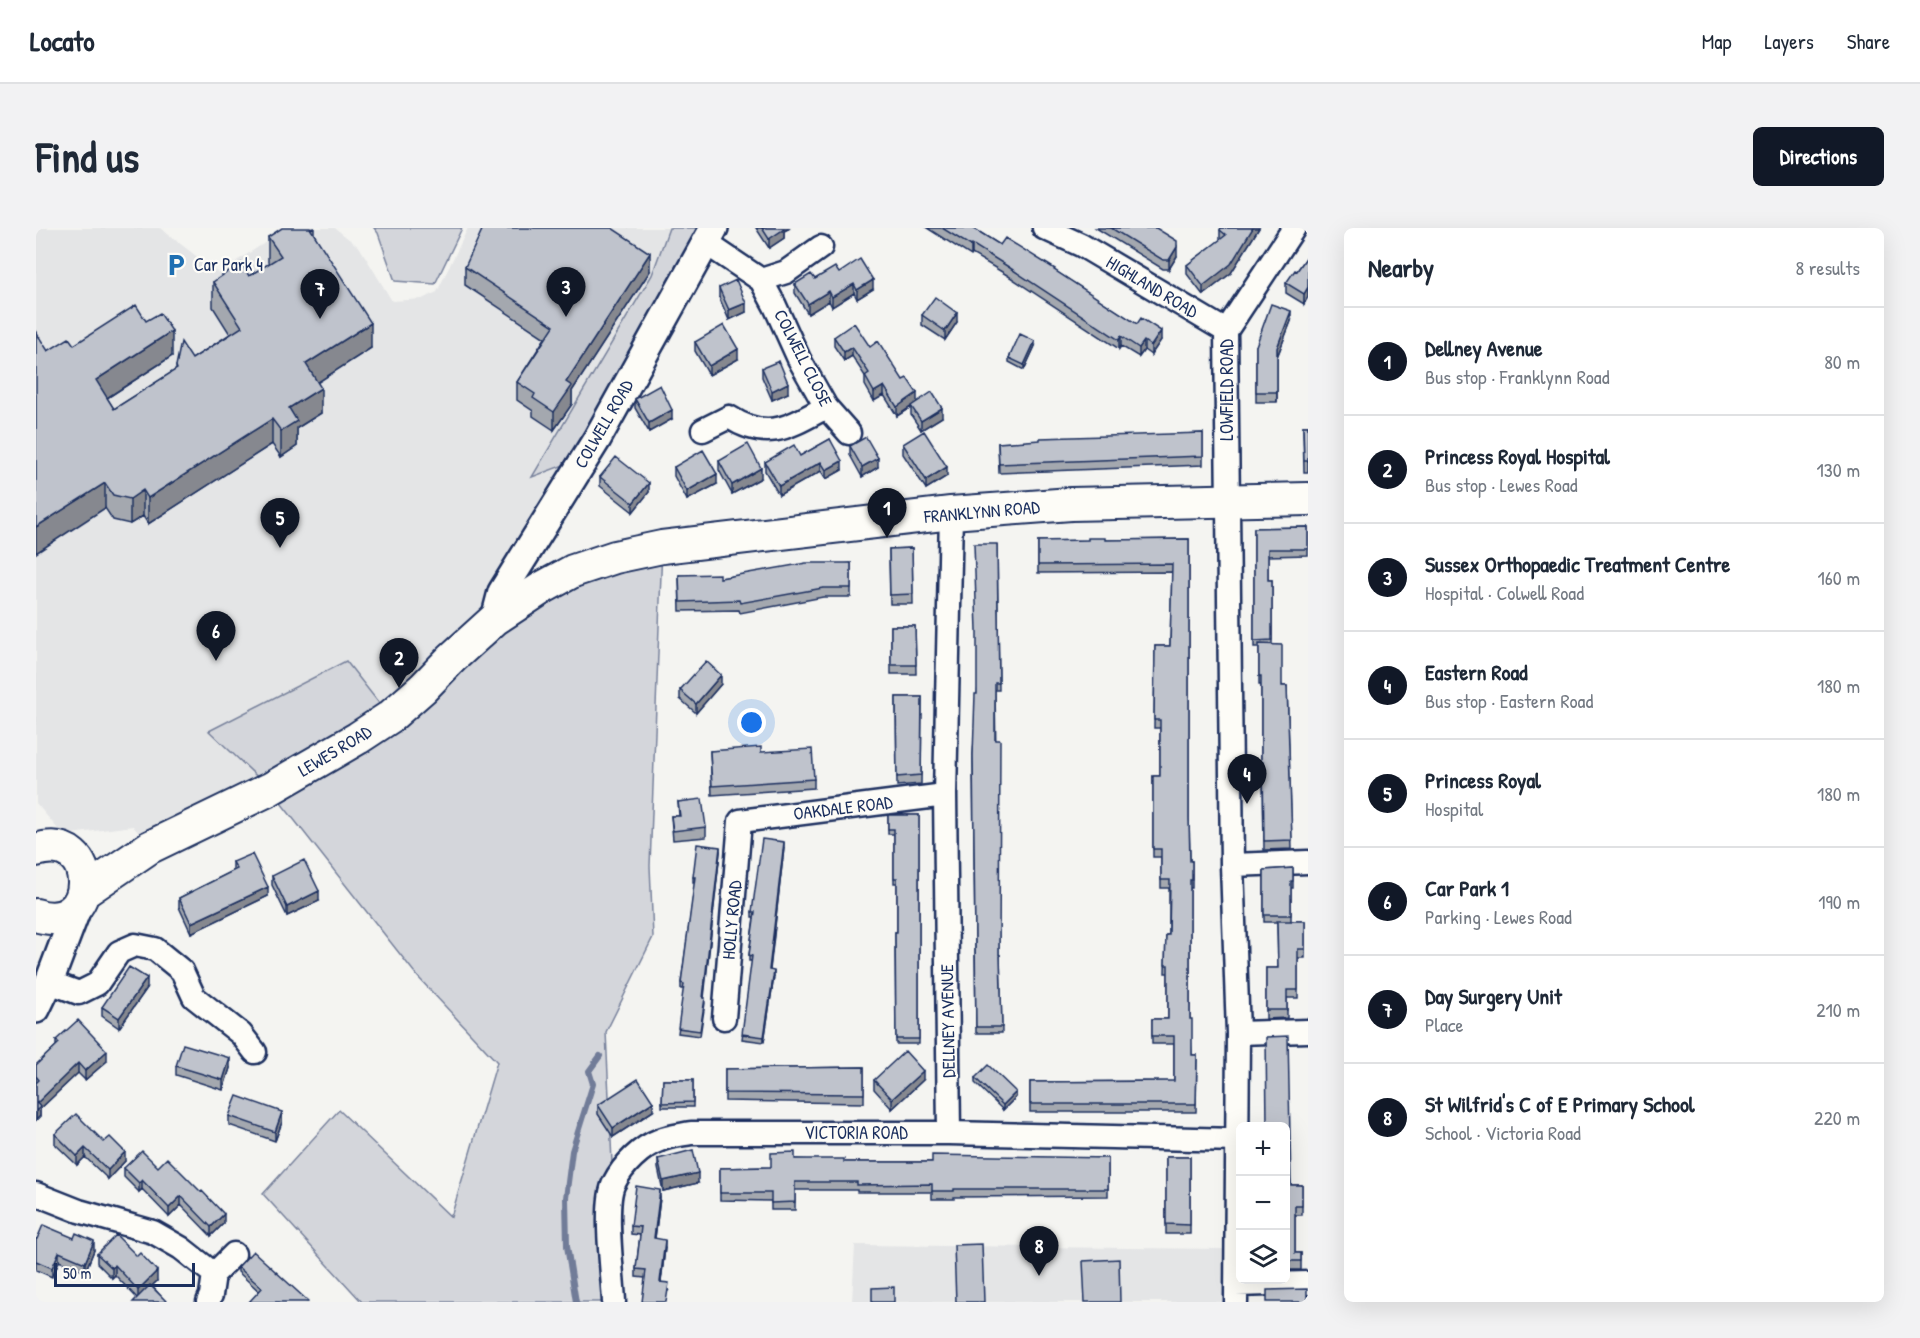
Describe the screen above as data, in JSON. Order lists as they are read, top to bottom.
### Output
{
  "streets": {
    "main road": ["FRANKLYNN ROAD", "LEWES ROAD"],
    "street": [
      "HIGHLAND ROAD",
      "COLWELL CLOSE",
      "LOWFIELD ROAD",
      "COLWELL ROAD",
      "OAKDALE ROAD",
      "HOLLY ROAD",
      "DELLNEY AVENUE",
      "VICTORIA ROAD"
    ]
  },
  "crossings": [
    ["HIGHLAND ROAD", "LOWFIELD ROAD"],
    ["COLWELL CLOSE", "COLWELL ROAD"],
    ["LOWFIELD ROAD", "FRANKLYNN ROAD"],
    ["COLWELL ROAD", "FRANKLYNN ROAD"],
    ["COLWELL ROAD", "LEWES ROAD"],
    ["FRANKLYNN ROAD", "LEWES ROAD"],
    ["FRANKLYNN ROAD", "DELLNEY AVENUE"],
    ["OAKDALE ROAD", "HOLLY ROAD"],
    ["OAKDALE ROAD", "DELLNEY AVENUE"],
    ["DELLNEY AVENUE", "VICTORIA ROAD"]
  ],
  "places": {
    "parking": ["Car Park 4"]
  },
  "scale_bar": "50 m",
  "page": {
    "header": "Locato",
    "nav": ["Map", "Layers", "Share"],
    "buttons": "Directions",
    "title": "Find us",
    "heading": ["Nearby", "8 results"],
    "pins": [
      "3",
      "7",
      "1",
      "5",
      "6",
      "2",
      "4",
      "8"
    ],
    "list": [
      {
        "mark": "1",
        "name": "Dellney Avenue",
        "note": "Bus stop · Franklynn Road",
        "value": "80 m"
      },
      {
        "mark": "2",
        "name": "Princess Royal Hospital",
        "note": "Bus stop · Lewes Road",
        "value": "130 m"
      },
      {
        "mark": "3",
        "name": "Sussex Orthopaedic Treatment Centre",
        "note": "Hospital · Colwell Road",
        "value": "160 m"
      },
      {
        "mark": "4",
        "name": "Eastern Road",
        "note": "Bus stop · Eastern Road",
        "value": "180 m"
      },
      {
        "mark": "5",
        "name": "Princess Royal",
        "note": "Hospital",
        "value": "180 m"
      },
      {
        "mark": "6",
        "name": "Car Park 1",
        "note": "Parking · Lewes Road",
        "value": "190 m"
      },
      {
        "mark": "7",
        "name": "Day Surgery Unit",
        "note": "Place",
        "value": "210 m"
      },
      {
        "mark": "8",
        "name": "St Wilfrid's C of E Primary School",
        "note": "School · Victoria Road",
        "value": "220 m"
      }
    ],
    "map_buttons": ["+", "−"],
    "scale": "50 m"
  }
}
